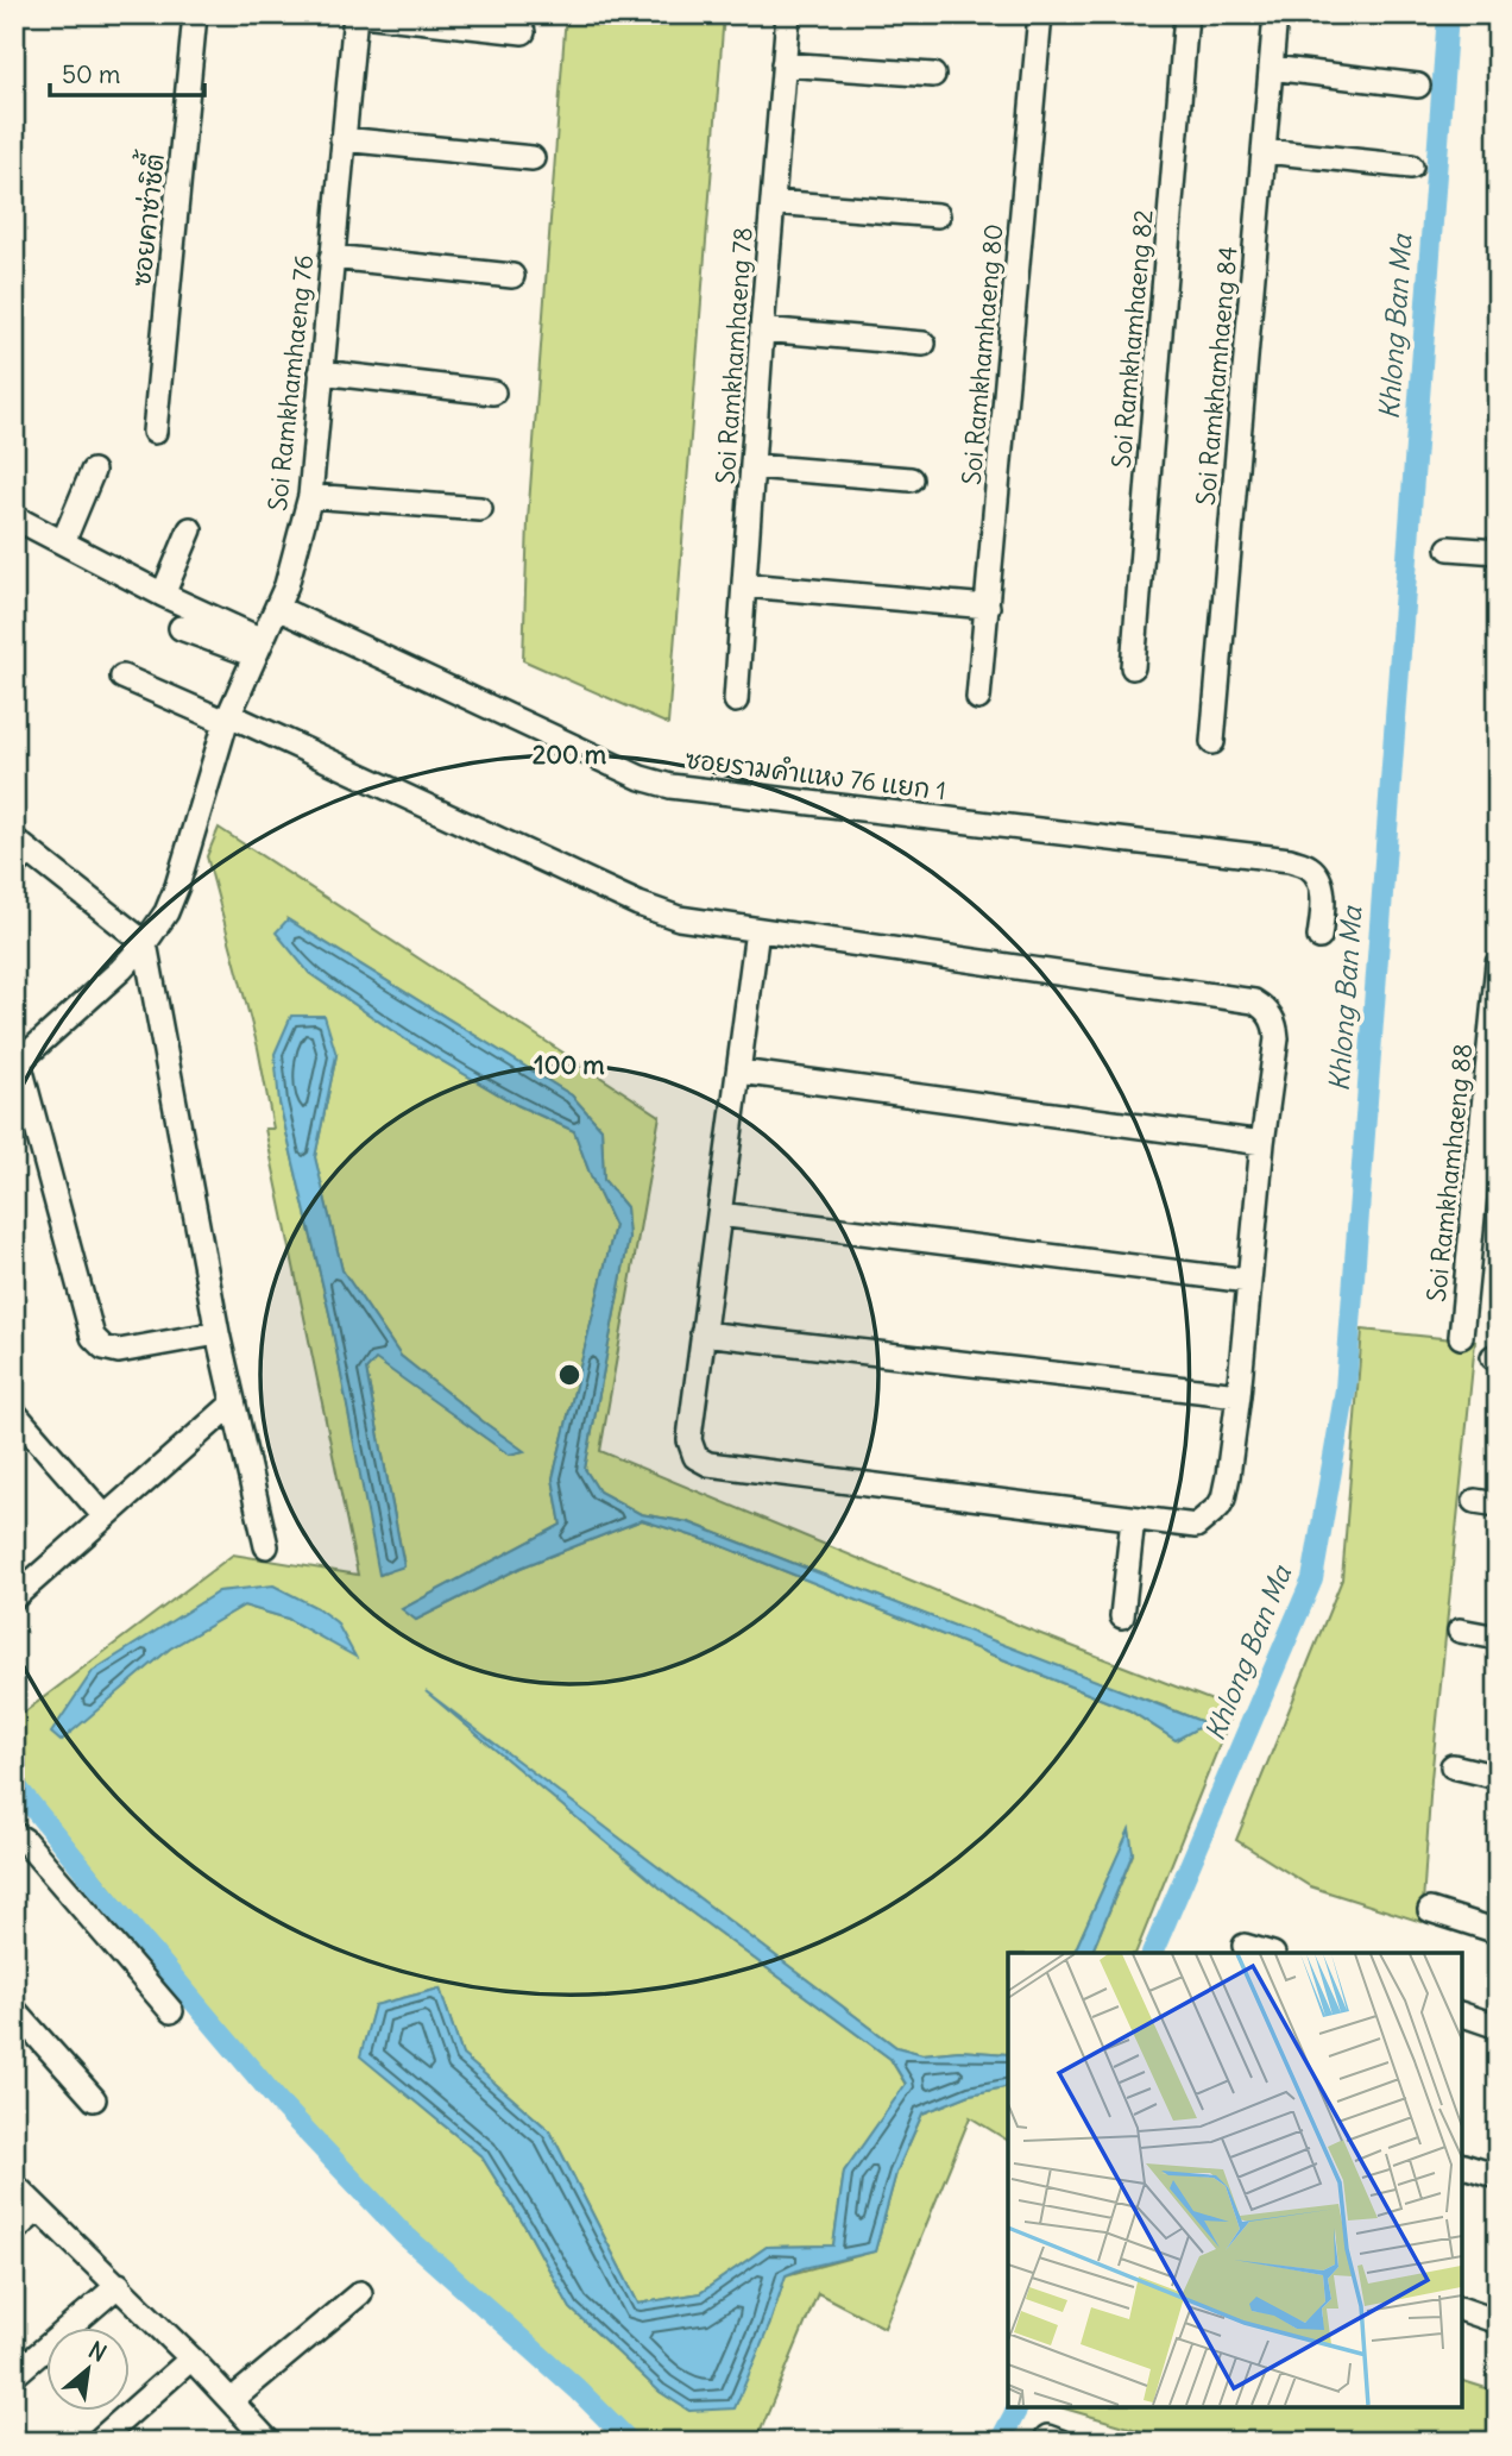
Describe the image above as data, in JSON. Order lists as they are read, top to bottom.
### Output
{
  "streets": {
    "street": [
      "ซอยคาซ่าซิตี้",
      "Soi Ramkhamhaeng 82",
      "Soi Ramkhamhaeng 80",
      "Soi Ramkhamhaeng 78",
      "Soi Ramkhamhaeng 84",
      "Soi Ramkhamhaeng 76",
      "ซอยรามคำแหง 76 แยก 1",
      "Soi Ramkhamhaeng 88"
    ]
  },
  "crossings": [
    ["Soi Ramkhamhaeng 76", "ซอยรามคำแหง 76 แยก 1"]
  ],
  "water": ["Khlong Ban Ma"],
  "scale_bar": "50 m",
  "north": "top right",
  "rings": ["200 m", "100 m"]
}
